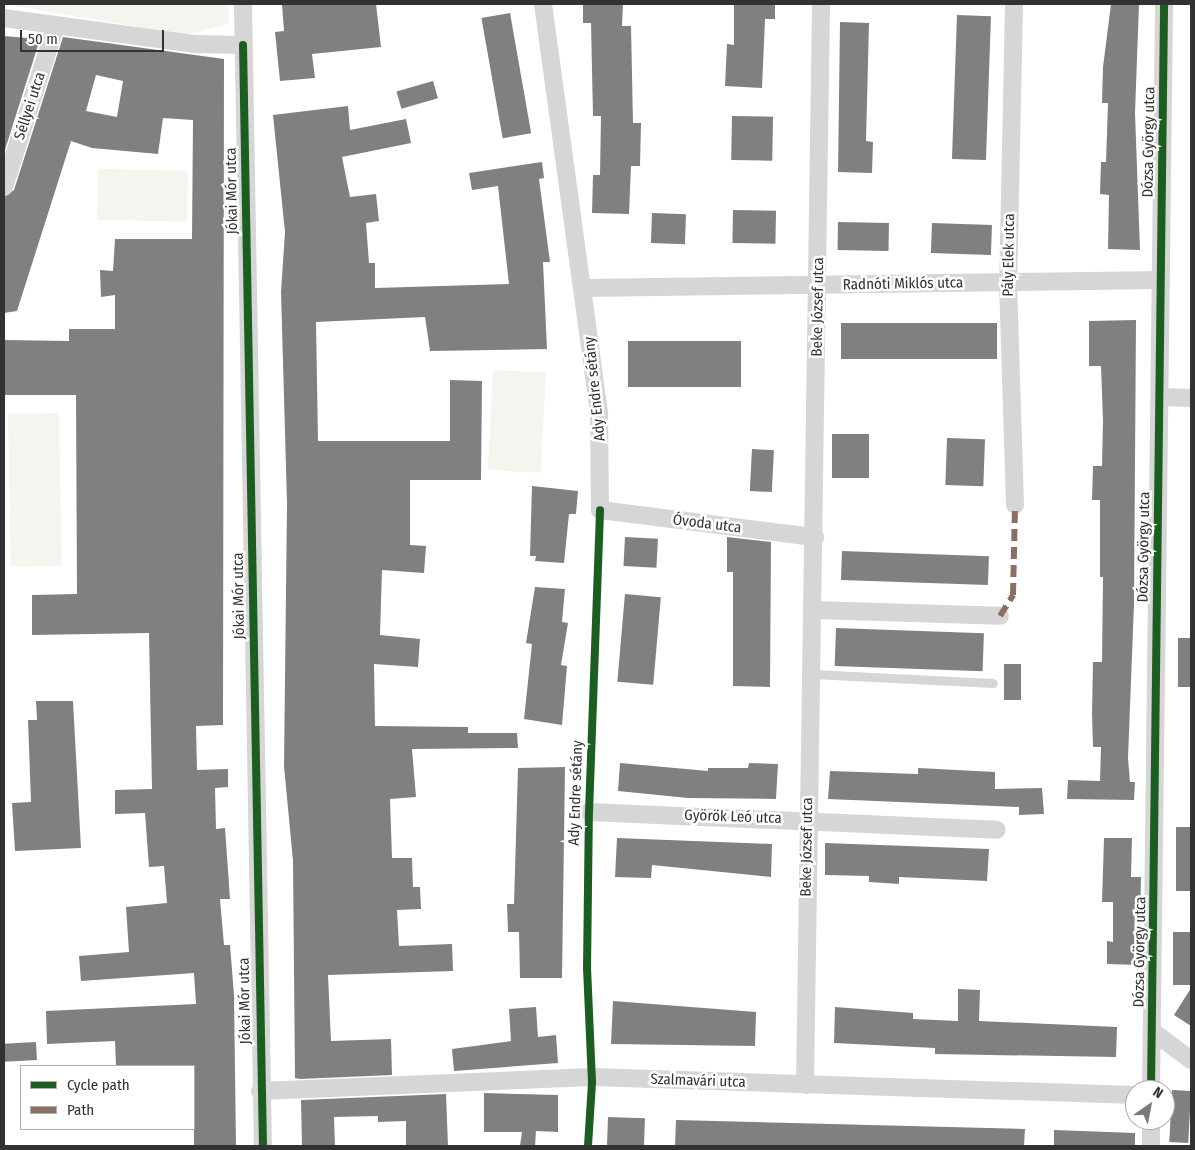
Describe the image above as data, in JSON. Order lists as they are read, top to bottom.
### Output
{
  "streets": {
    "street": [
      "Séllyei utca",
      "Dózsa György utca",
      "Jókai Mór utca",
      "Pály Elek utca",
      "Radnóti Miklós utca",
      "Beke József utca",
      "Ady Endre sétány",
      "Óvoda utca",
      "Györök Leó utca",
      "Szalmavári utca"
    ]
  },
  "crossings": [
    ["Dózsa György utca", "Radnóti Miklós utca"],
    ["Jókai Mór utca", "Szalmavári utca"],
    ["Pály Elek utca", "Radnóti Miklós utca"],
    ["Radnóti Miklós utca", "Beke József utca"],
    ["Radnóti Miklós utca", "Ady Endre sétány"],
    ["Beke József utca", "Óvoda utca"],
    ["Beke József utca", "Györök Leó utca"],
    ["Beke József utca", "Szalmavári utca"],
    ["Ady Endre sétány", "Óvoda utca"]
  ],
  "legend": ["Cycle path", "Path"],
  "scale_bar": "50 m",
  "north": "top right"
}
